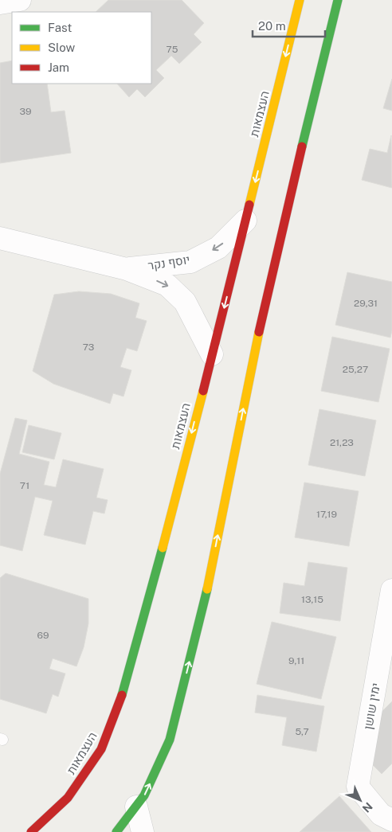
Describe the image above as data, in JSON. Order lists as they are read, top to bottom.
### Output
{
  "streets": {
    "main road": ["העצמאות"],
    "street": ["יוסף נקר", "ימין שושן"]
  },
  "crossings": [
    ["העצמאות", "יוסף נקר"]
  ],
  "house_numbers": [
    "75",
    "39",
    "29,31",
    "73",
    "25,27",
    "21,23",
    "71",
    "17,19",
    "13,15",
    "69",
    "9,11",
    "5,7"
  ],
  "legend": ["Fast", "Slow", "Jam"],
  "scale_bar": "20 m",
  "north": "bottom right"
}
